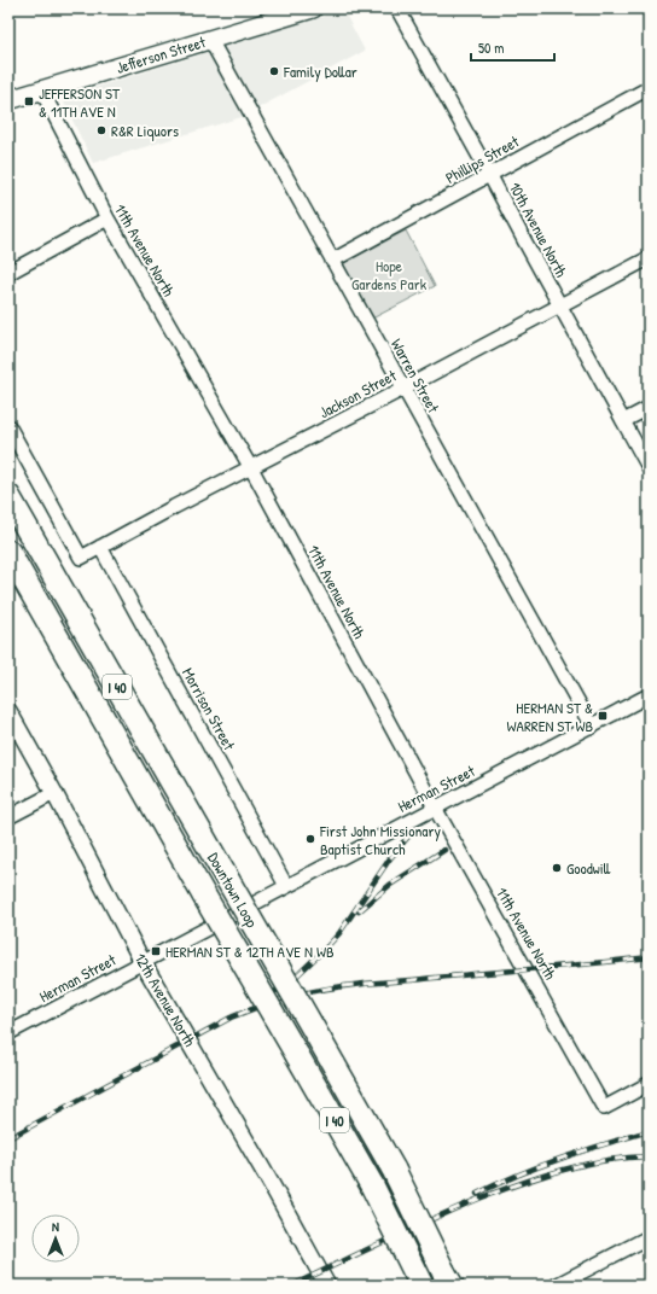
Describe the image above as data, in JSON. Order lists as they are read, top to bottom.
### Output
{
  "streets": {
    "highway": ["I 40", "Downtown Loop"],
    "main road": ["Jefferson Street"],
    "street": [
      "Phillips Street",
      "10th Avenue North",
      "11th Avenue North",
      "Warren Street",
      "Jackson Street",
      "Morrison Street",
      "Herman Street",
      "12th Avenue North"
    ]
  },
  "crossings": [
    ["Jefferson Street", "11th Avenue North"],
    ["Jefferson Street", "Warren Street"],
    ["Phillips Street", "10th Avenue North"],
    ["Phillips Street", "Warren Street"],
    ["10th Avenue North", "Jackson Street"],
    ["11th Avenue North", "Jackson Street"],
    ["11th Avenue North", "Herman Street"],
    ["Warren Street", "Jackson Street"],
    ["Warren Street", "Herman Street"],
    ["Jackson Street", "Morrison Street"],
    ["Morrison Street", "Herman Street"],
    ["Herman Street", "12th Avenue North"]
  ],
  "parks": ["Hope Gardens Park"],
  "places": {
    "other": [
      "Family Dollar",
      "R&R Liquors",
      "First John Missionary Baptist Church",
      "Goodwill"
    ],
    "transit": ["JEFFERSON ST & 11TH AVE N", "HERMAN ST & WARREN ST WB", "HERMAN ST & 12TH AVE N WB"]
  },
  "scale_bar": "50 m",
  "north": "top"
}
